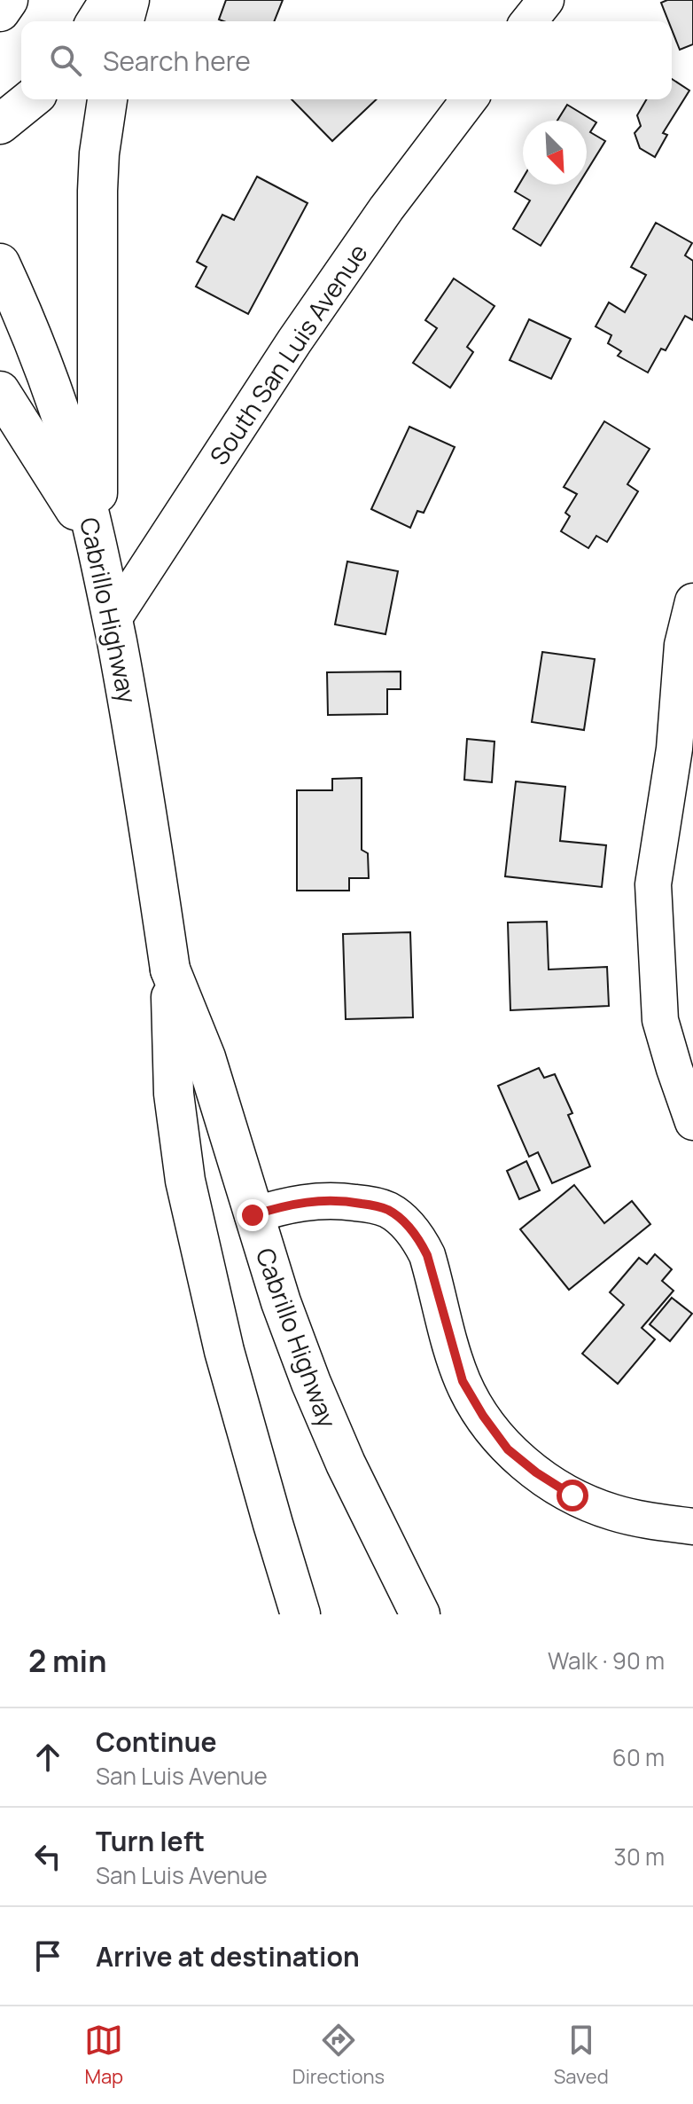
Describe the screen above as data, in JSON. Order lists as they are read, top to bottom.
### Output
{
  "streets": {
    "main road": ["Cabrillo Highway"],
    "street": ["South San Luis Avenue"]
  },
  "crossings": [
    ["South San Luis Avenue", "Cabrillo Highway"]
  ],
  "north": "bottom right",
  "page": {
    "search": "Search here",
    "heading": ["2 min", "Walk · 90 m"],
    "list": [
      ["Continue", "San Luis Avenue", "60 m"],
      ["Turn left", "San Luis Avenue", "30 m"],
      "Arrive at destination"
    ],
    "nav": ["Map", "Directions", "Saved"]
  }
}
